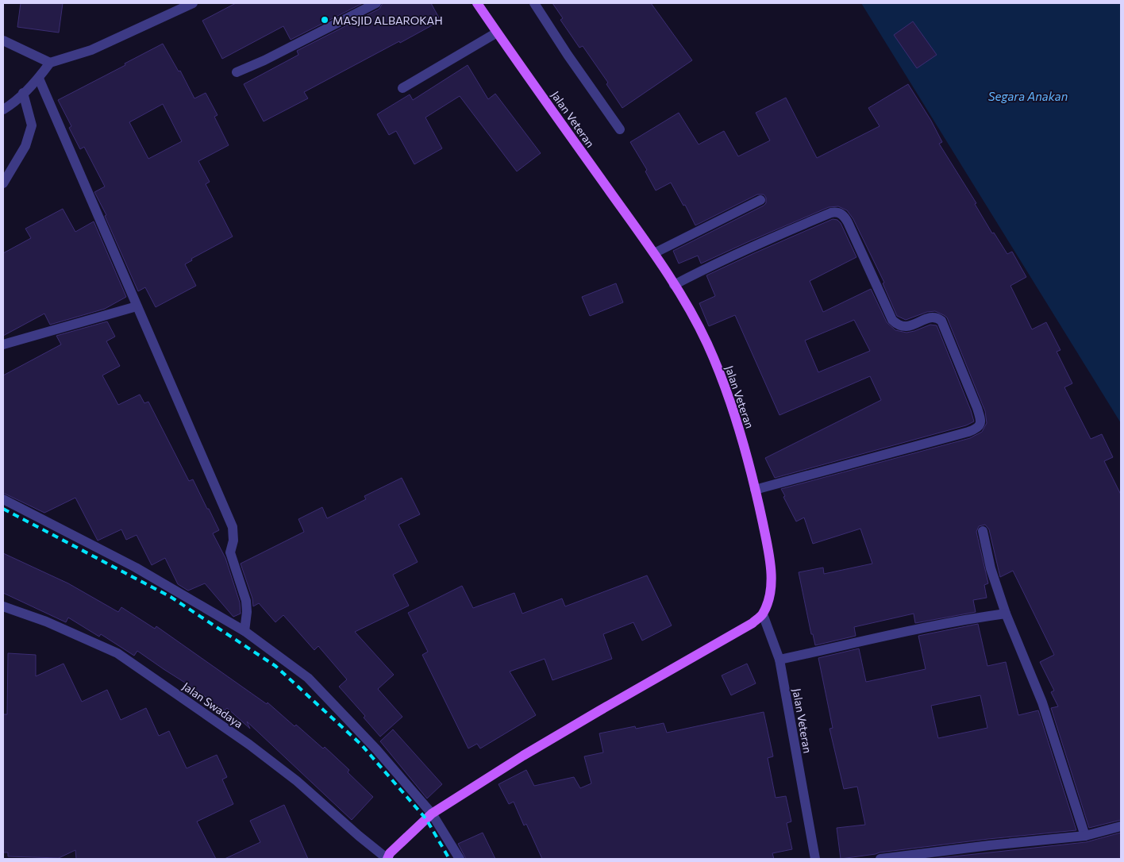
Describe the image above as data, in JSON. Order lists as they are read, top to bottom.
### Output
{
  "streets": {
    "main road": ["Jalan Veteran"],
    "street": ["Jalan Swadaya"]
  },
  "water": ["Segara Anakan"],
  "places": ["MASJID ALBAROKAH"]
}
